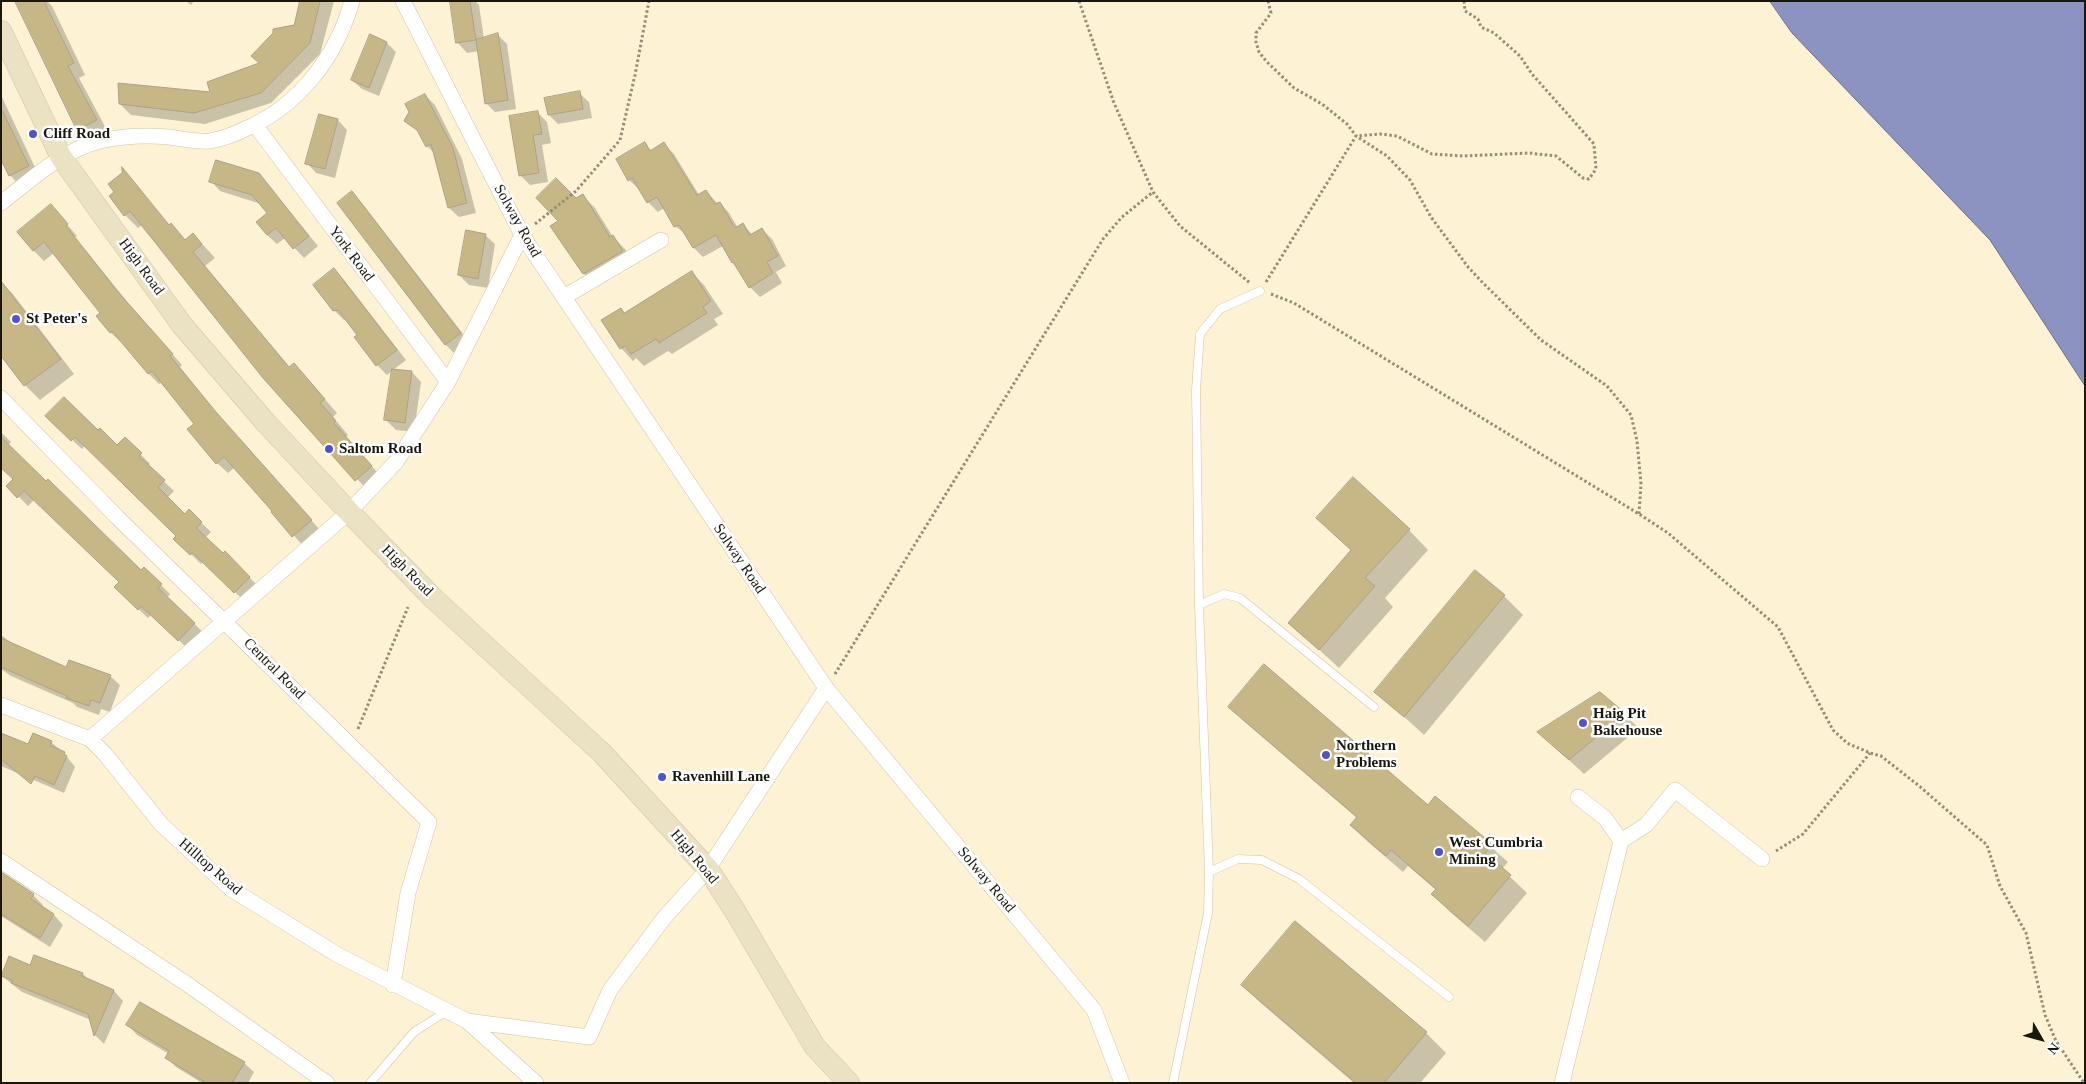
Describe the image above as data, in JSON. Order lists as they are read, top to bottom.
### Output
{
  "streets": {
    "street": [
      "Solway Road",
      "York Road",
      "High Road",
      "Central Road",
      "Hilltop Road"
    ]
  },
  "crossings": [
    ["High Road", "Hilltop Road"],
    ["Central Road", "Hilltop Road"]
  ],
  "places": [
    "Cliff Road",
    "St Peter's",
    "Saltom Road",
    "Haig Pit Bakehouse",
    "Northern Problems",
    "Ravenhill Lane",
    "West Cumbria Mining"
  ],
  "north": "bottom right"
}
